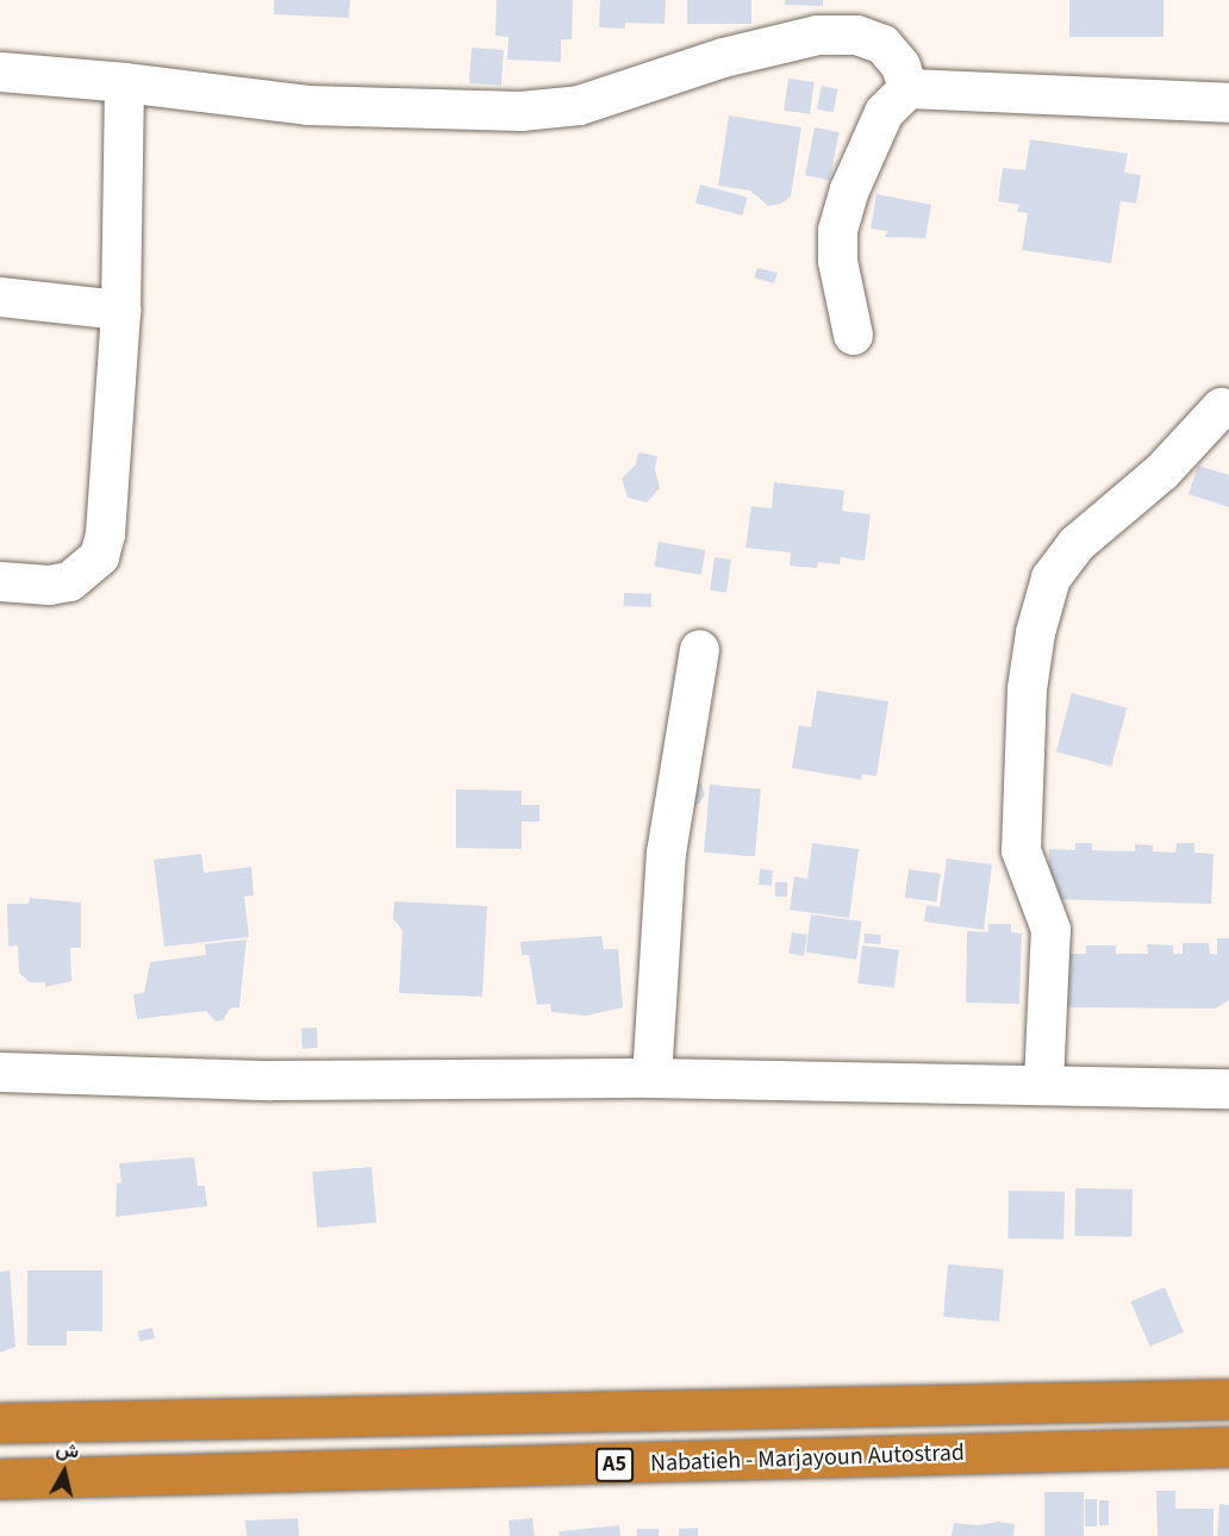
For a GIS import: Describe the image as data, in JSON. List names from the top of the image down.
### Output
{
  "streets": {
    "highway": ["Nabatieh - Marjayoun Autostrad", "A5"]
  },
  "north": "top"
}
